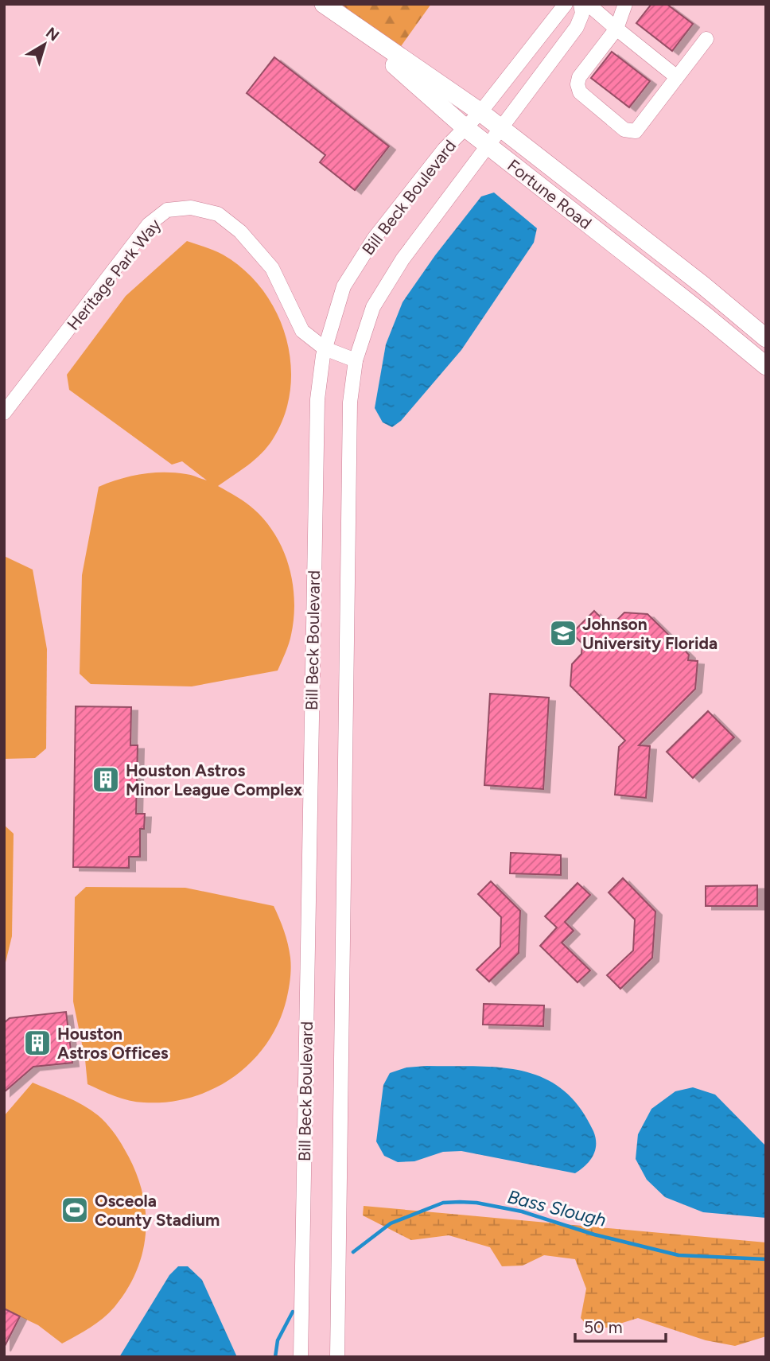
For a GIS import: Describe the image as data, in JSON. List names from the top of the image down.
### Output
{
  "streets": {
    "main road": ["Fortune Road"],
    "street": ["Bill Beck Boulevard", "Heritage Park Way"]
  },
  "crossings": [
    ["Fortune Road", "Bill Beck Boulevard"],
    ["Bill Beck Boulevard", "Heritage Park Way"]
  ],
  "water": ["Bass Slough"],
  "places": {
    "school or university": ["Johnson University Florida"],
    "building": ["Houston Astros Minor League Complex", "Houston Astros Offices"],
    "sports": ["Osceola County Stadium"]
  },
  "scale_bar": "50 m",
  "north": "top right"
}
